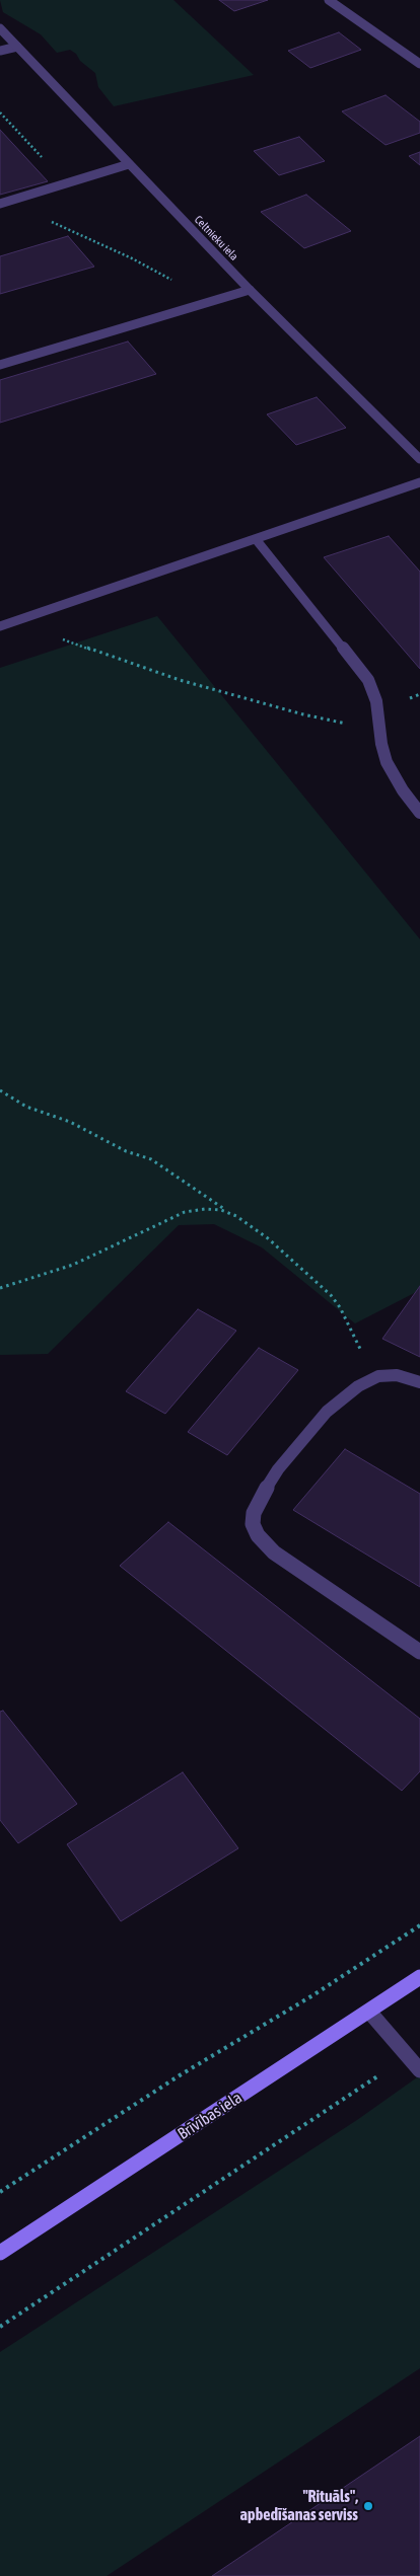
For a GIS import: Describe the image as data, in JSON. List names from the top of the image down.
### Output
{
  "streets": {
    "main road": ["Brīvības iela"],
    "street": ["Celtnieku iela"]
  },
  "places": ["\"Rituāls\", apbedīšanas serviss"]
}
